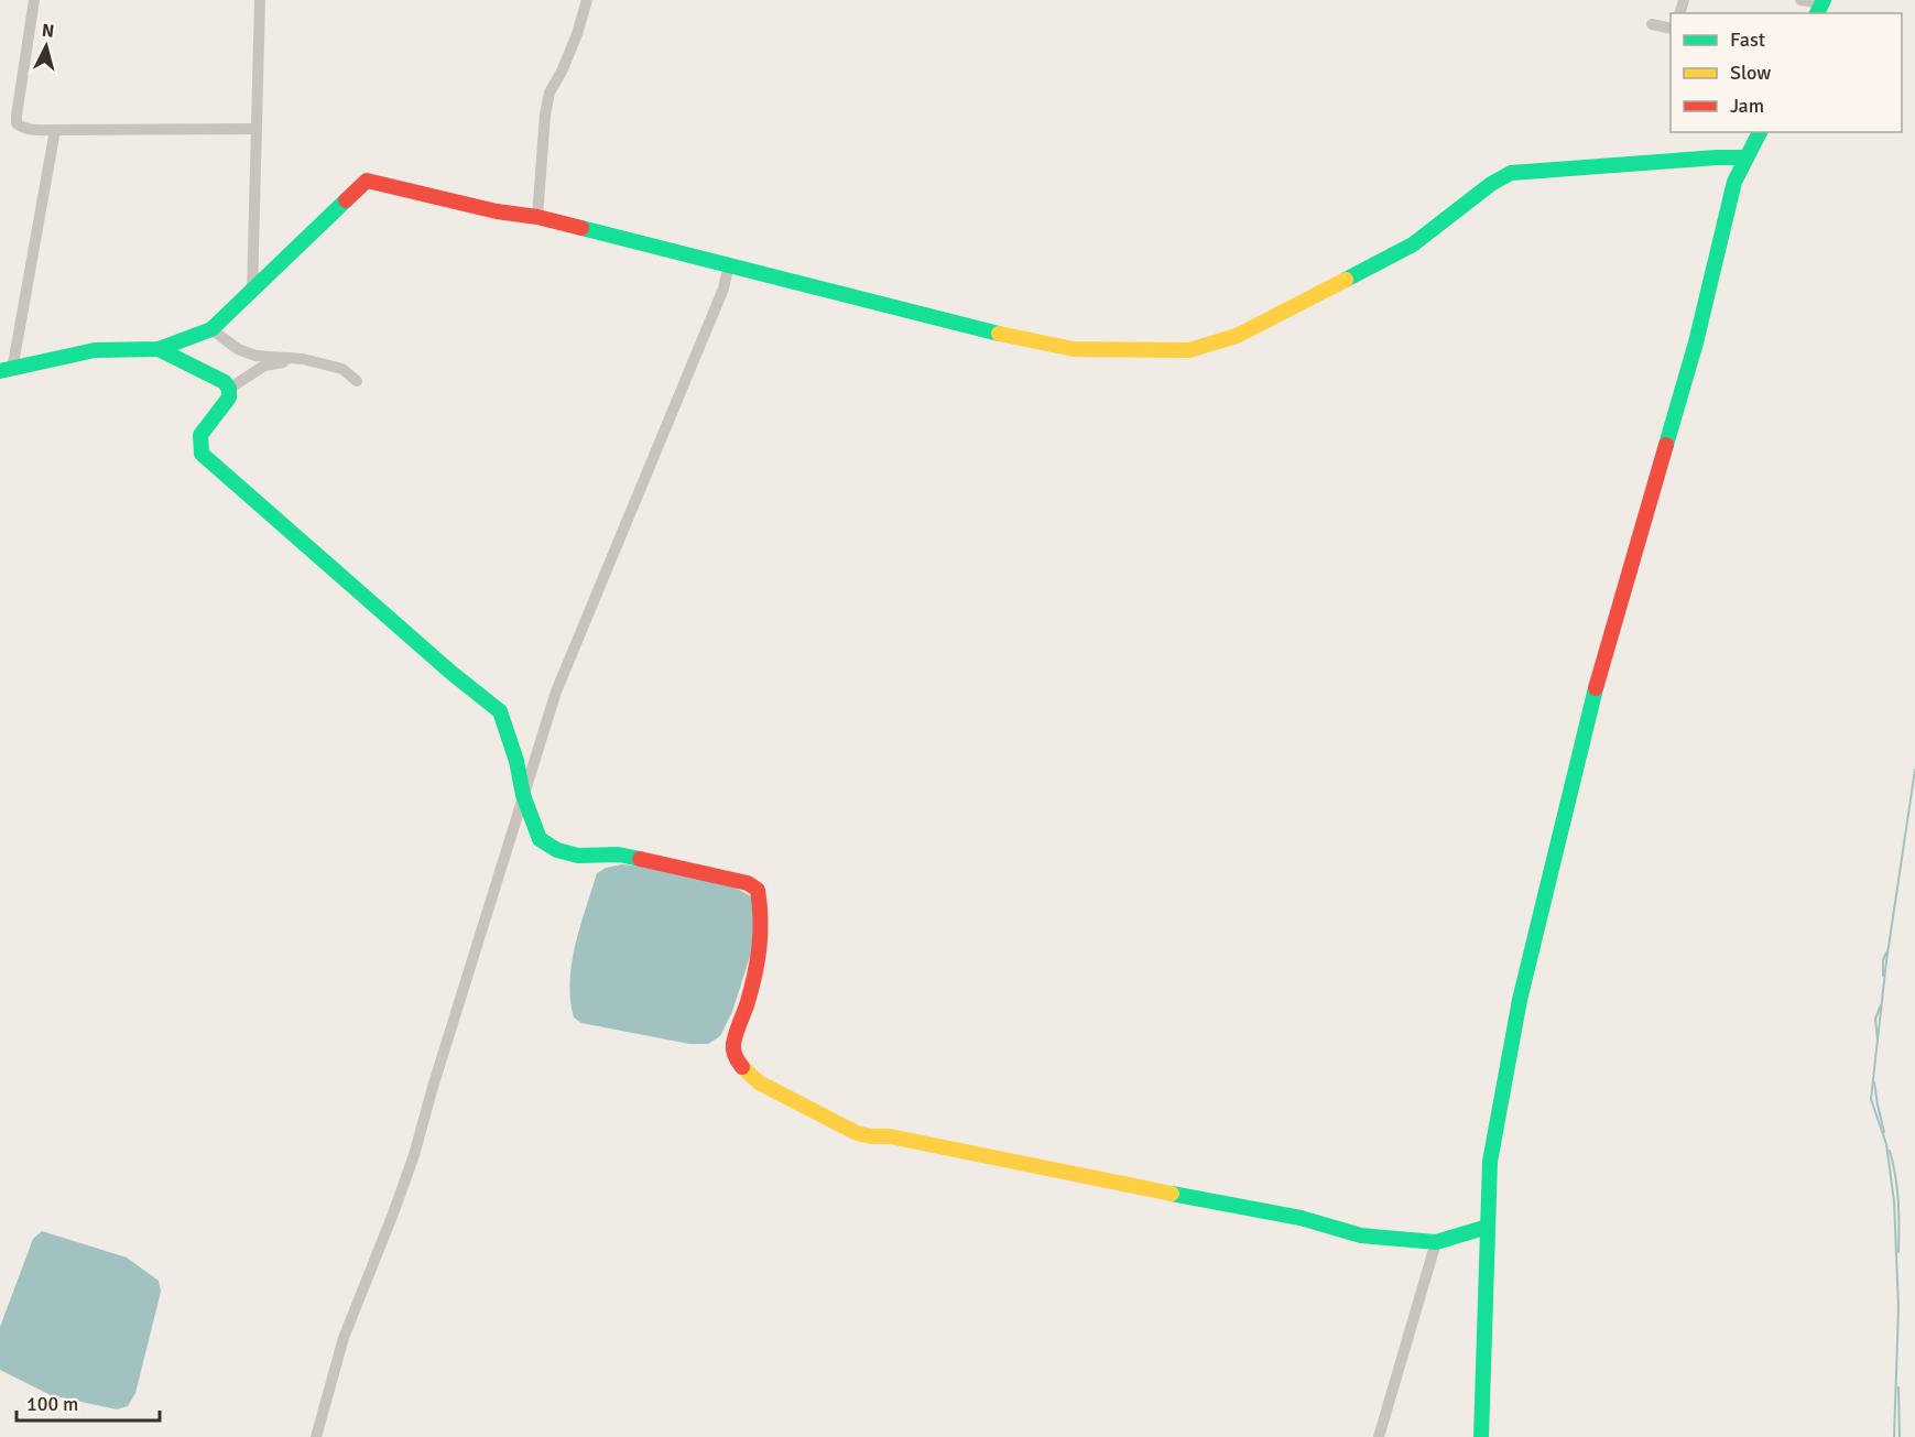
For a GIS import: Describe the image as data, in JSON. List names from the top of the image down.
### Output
{
  "legend": ["Fast", "Slow", "Jam"],
  "scale_bar": "100 m",
  "north": "top"
}
